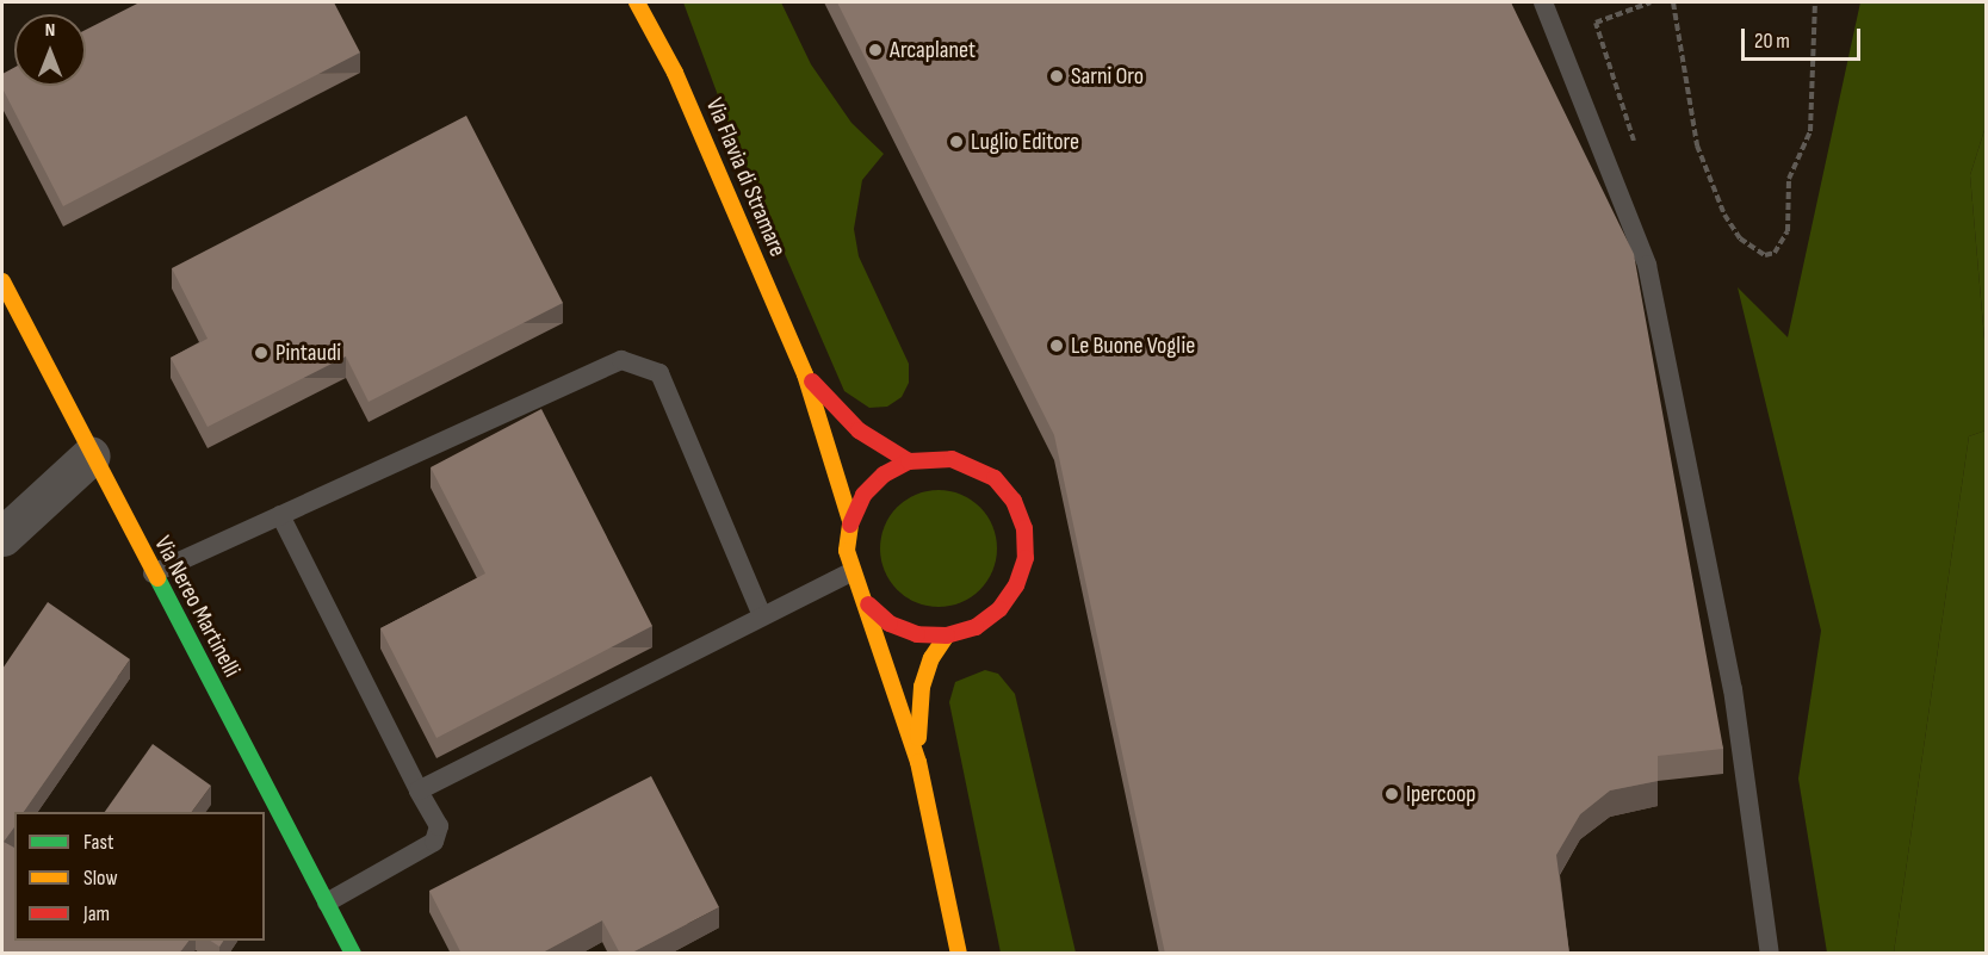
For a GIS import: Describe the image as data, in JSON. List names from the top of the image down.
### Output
{
  "streets": {
    "main road": ["Via Flavia di Stramare", "Via Nereo Martinelli"]
  },
  "places": [
    "Arcaplanet",
    "Sarni Oro",
    "Luglio Editore",
    "Le Buone Voglie",
    "Pintaudi",
    "Ipercoop"
  ],
  "legend": ["Fast", "Slow", "Jam"],
  "scale_bar": "20 m",
  "north": "top"
}
